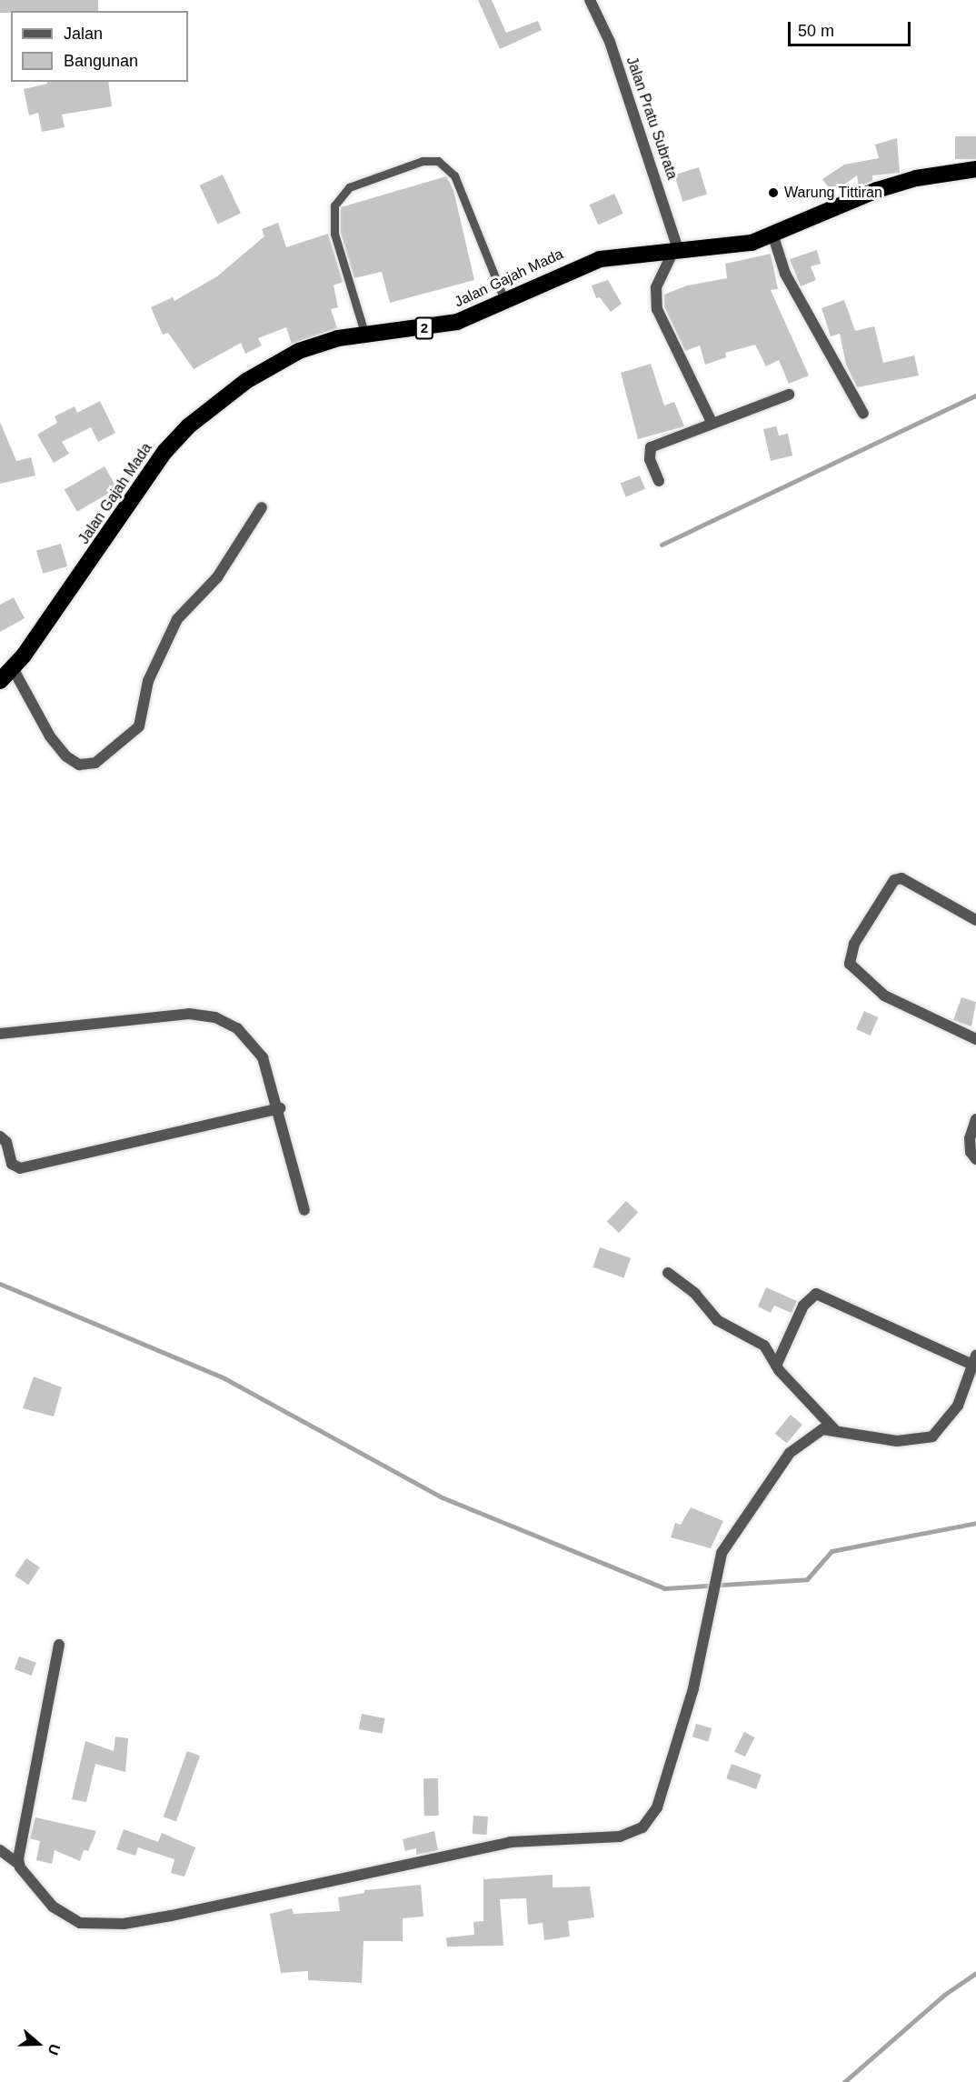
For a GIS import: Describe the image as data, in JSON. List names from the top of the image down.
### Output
{
  "streets": {
    "highway": ["Jalan Gajah Mada", "2"],
    "street": ["Jalan Pratu Subrata"]
  },
  "crossings": [
    ["Jalan Pratu Subrata", "Jalan Gajah Mada"]
  ],
  "places": ["Warung Tittiran"],
  "legend": ["Jalan", "Bangunan"],
  "scale_bar": "50 m",
  "north": "right"
}
